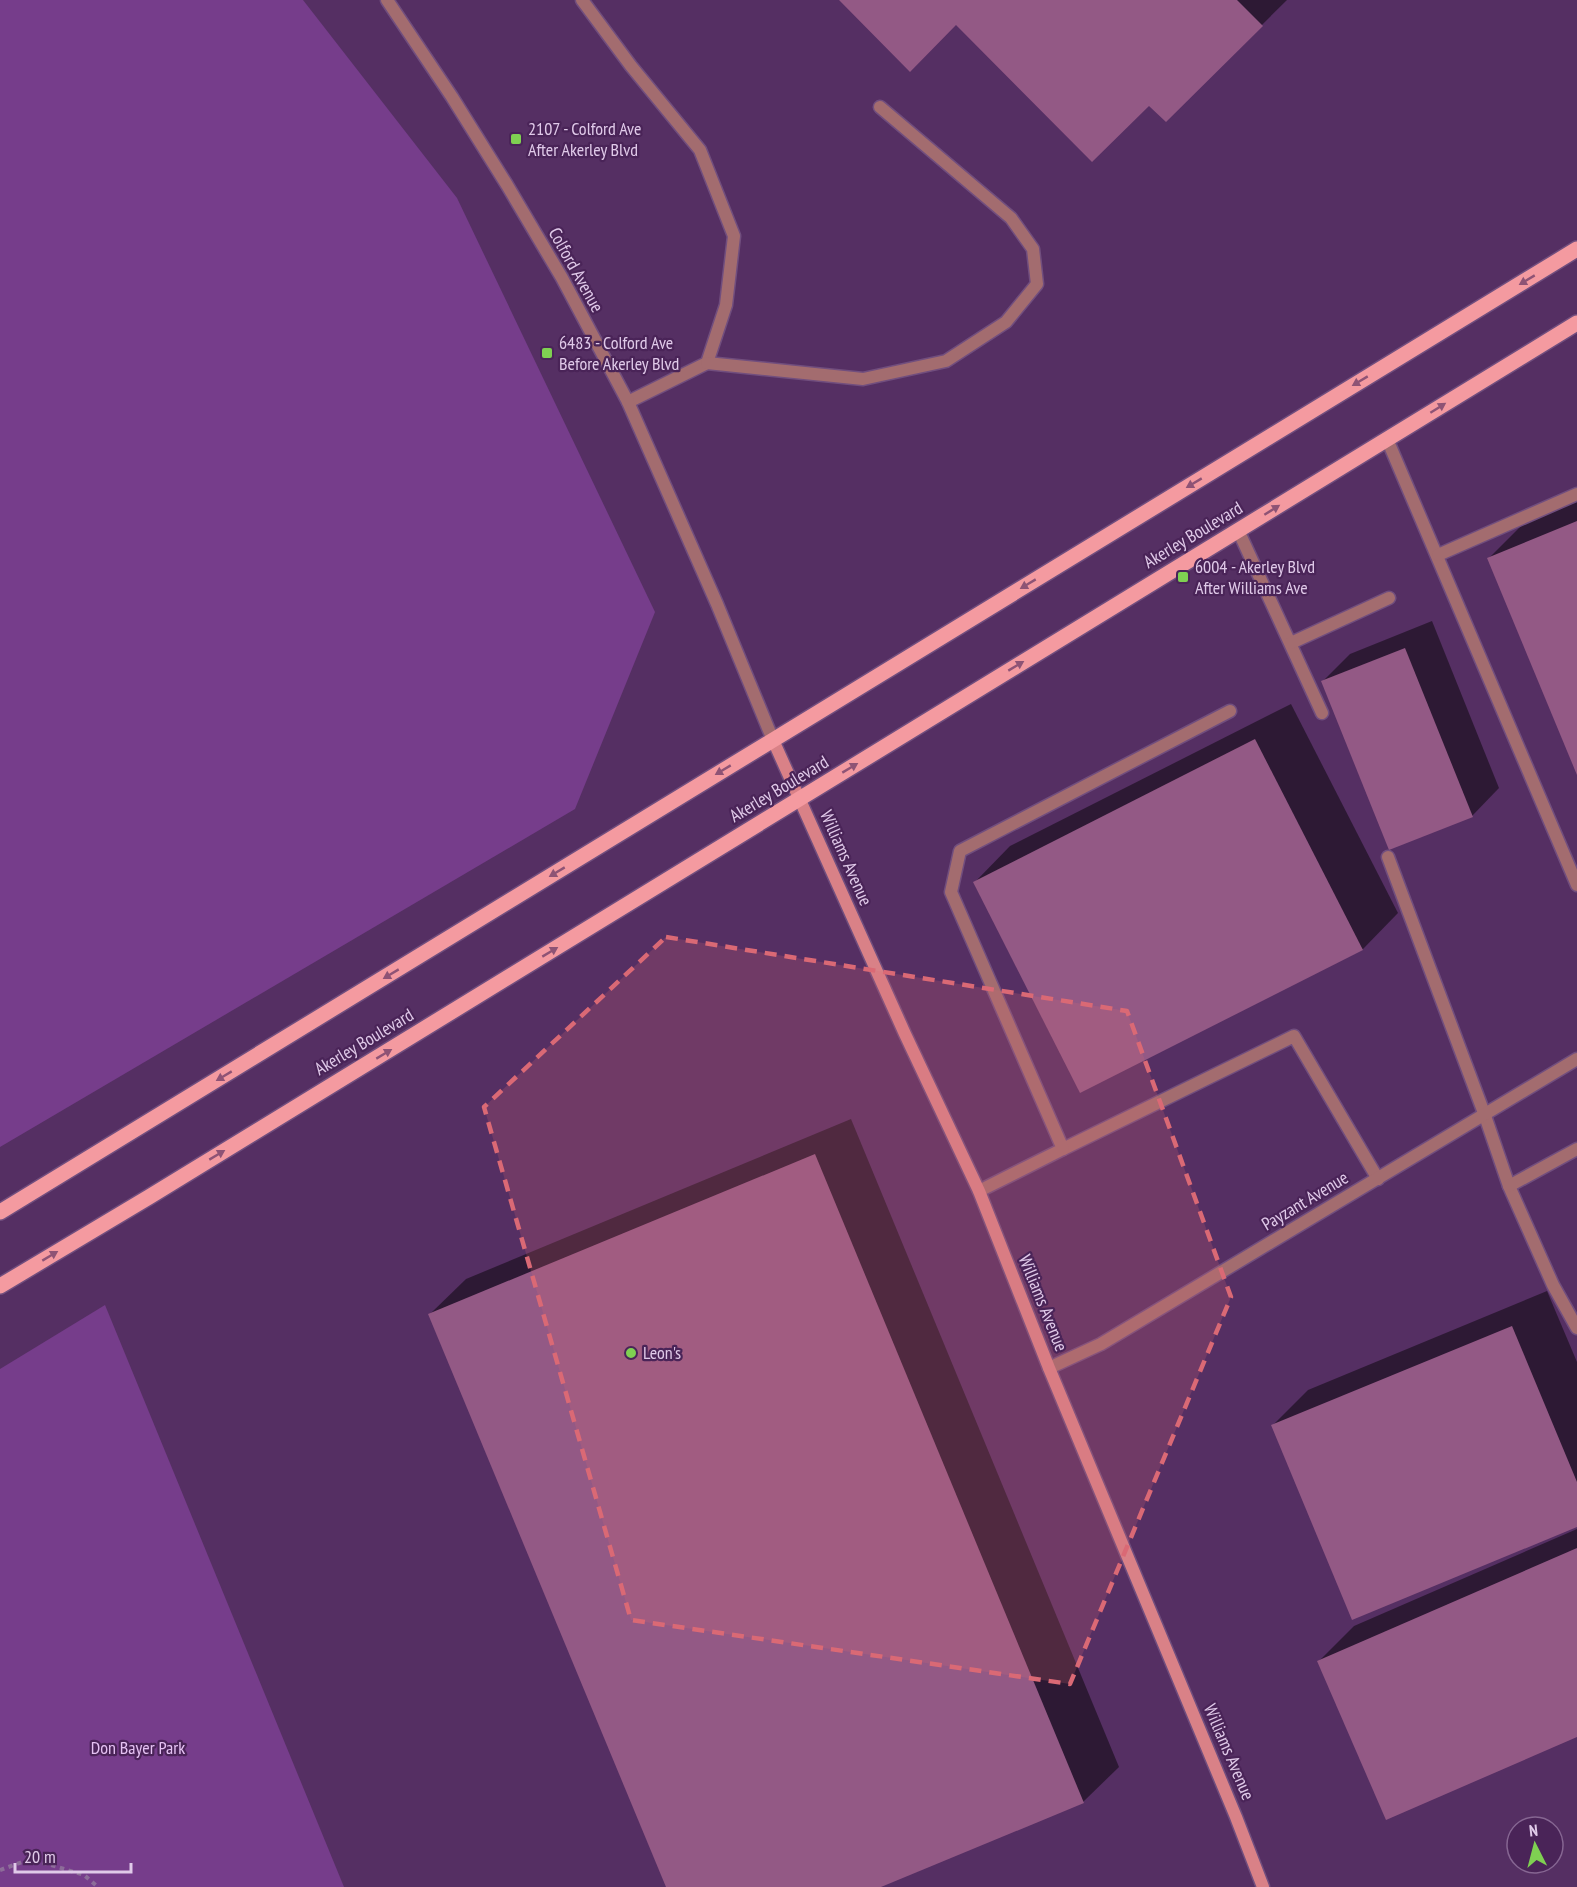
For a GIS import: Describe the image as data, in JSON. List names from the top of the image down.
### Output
{
  "streets": {
    "main road": ["Akerley Boulevard"],
    "street": ["Colford Avenue", "Williams Avenue", "Payzant Avenue"]
  },
  "crossings": [
    ["Colford Avenue", "Williams Avenue"],
    ["Akerley Boulevard", "Williams Avenue"],
    ["Williams Avenue", "Payzant Avenue"]
  ],
  "parks": ["Don Bayer Park"],
  "places": {
    "transit": ["2107 - Colford Ave After Akerley Blvd", "6483 - Colford Ave Before Akerley Blvd", "6004 - Akerley Blvd After Williams Ave"],
    "other": ["Leon's"]
  },
  "scale_bar": "20 m",
  "north": "top"
}
